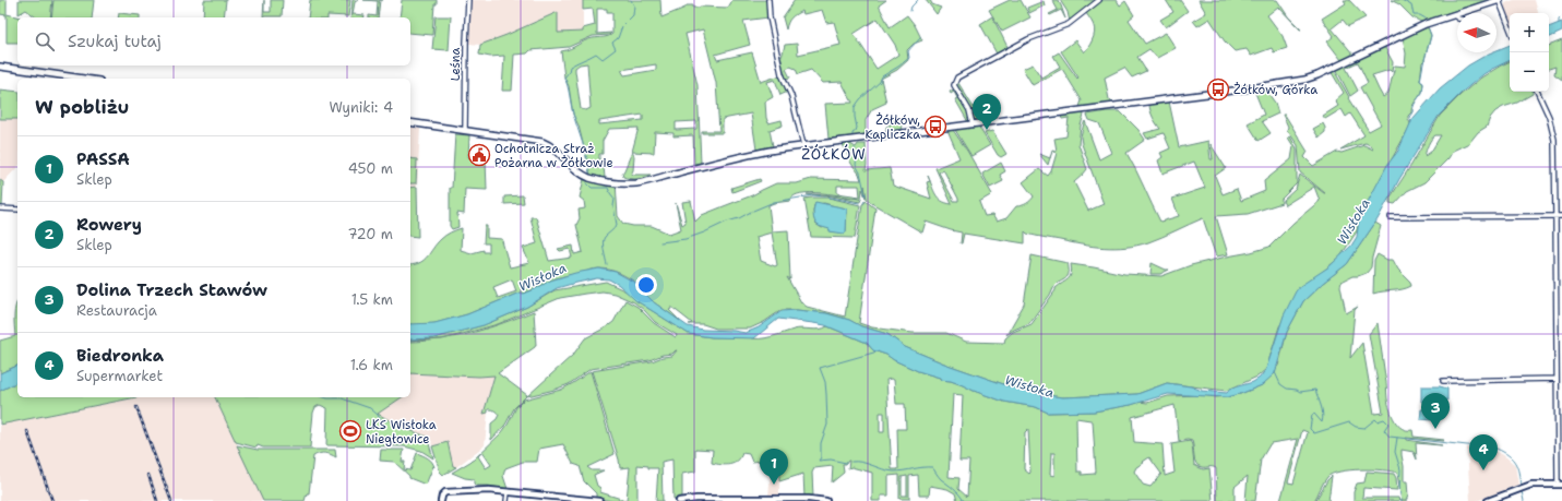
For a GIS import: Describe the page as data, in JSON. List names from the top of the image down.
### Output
{
  "streets": {
    "street": ["Leśna"]
  },
  "districts": ["ŻÓŁKÓW"],
  "water": ["Wisłoka"],
  "places": {
    "bus stop": ["Żółków, Górka", "Żółków, Kapliczka"],
    "public building": ["Ochotnicza Straż Pożarna w Żółkowie"],
    "sports": ["LKS Wisłoka Niegłowice"]
  },
  "north": "left",
  "page": {
    "map_buttons": ["+", "−"],
    "search": "Szukaj tutaj",
    "heading": ["W pobliżu", "Wyniki: 4"],
    "pins": [
      "2",
      "3",
      "4",
      "1"
    ],
    "list": [
      {
        "mark": "1",
        "name": "PASSA",
        "note": "Sklep",
        "value": "450 m"
      },
      {
        "mark": "2",
        "name": "Rowery",
        "note": "Sklep",
        "value": "720 m"
      },
      {
        "mark": "3",
        "name": "Dolina Trzech Stawów",
        "note": "Restauracja",
        "value": "1.5 km"
      },
      {
        "mark": "4",
        "name": "Biedronka",
        "note": "Supermarket",
        "value": "1.6 km"
      }
    ]
  }
}
